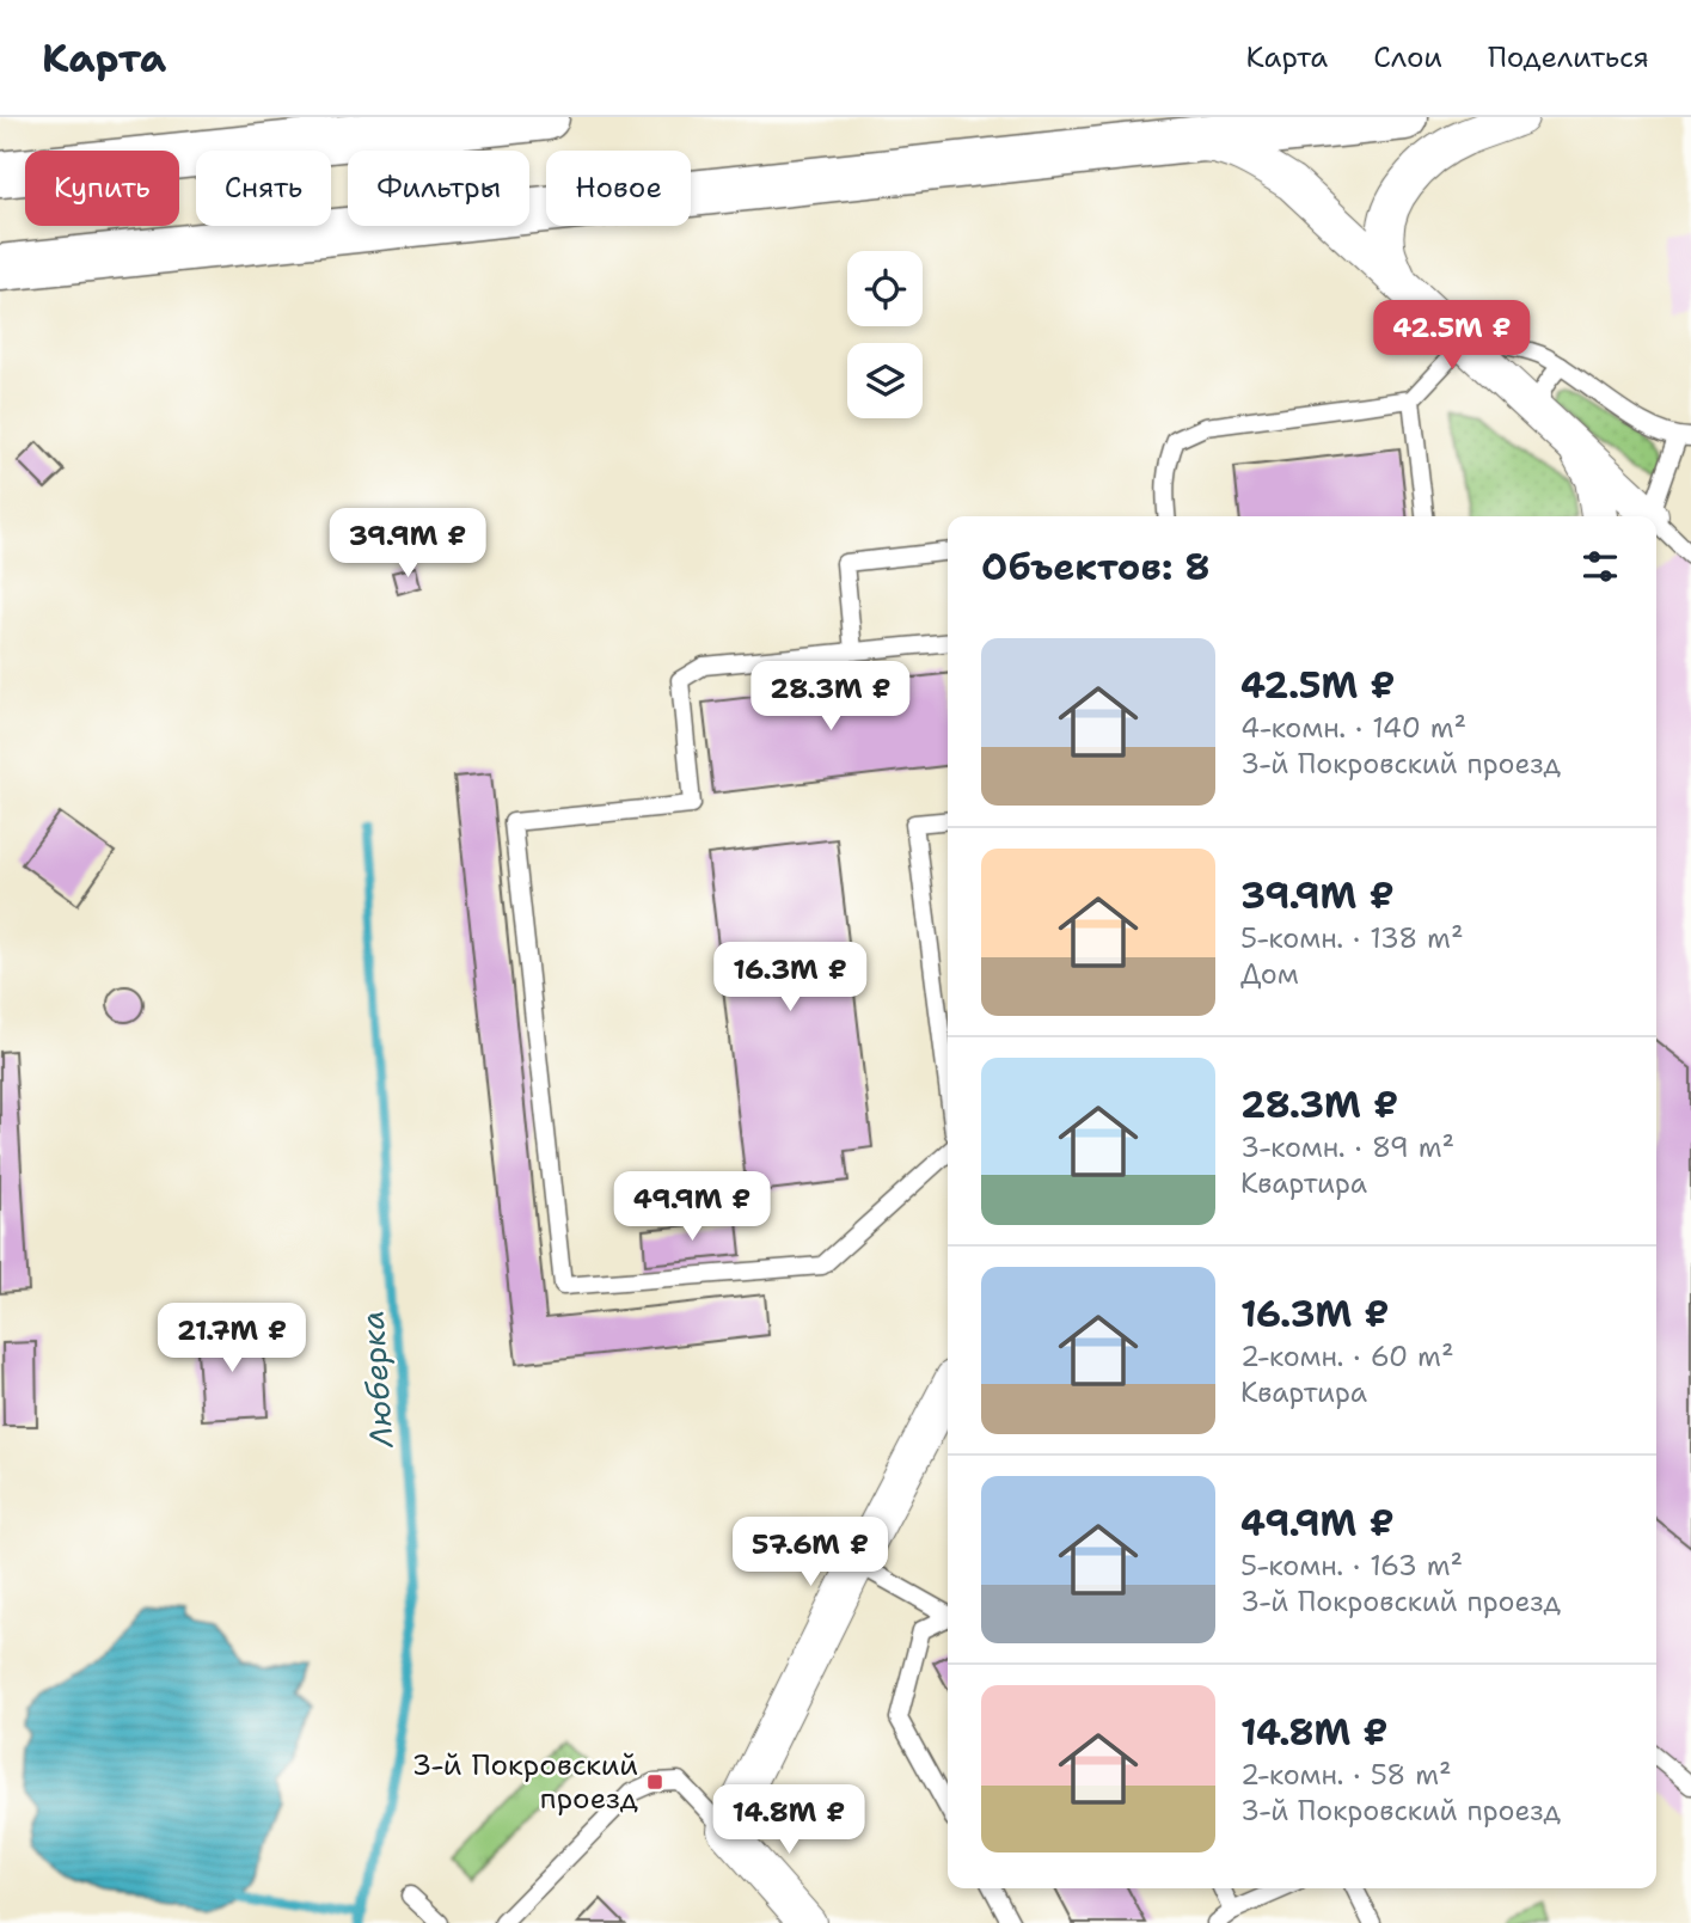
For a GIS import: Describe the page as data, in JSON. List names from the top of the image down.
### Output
{
  "water": ["Люберка"],
  "places": {
    "transit": ["3-й Покровский проезд"]
  },
  "page": {
    "header": "Карта",
    "nav": ["Карта", "Слои", "Поделиться"],
    "chip": [
      "Купить",
      "Снять",
      "Фильтры",
      "Новое"
    ],
    "price": [
      "42.5M ₽",
      "39.9M ₽",
      "28.3M ₽",
      "16.3M ₽",
      "49.9M ₽",
      "21.7M ₽",
      "57.6M ₽",
      "14.8M ₽"
    ],
    "heading": "Объектов: 8",
    "list": [
      {
        "name": "42.5M ₽",
        "note": "4-комн. · 140 m² · 3-й Покровский проезд"
      },
      {
        "name": "39.9M ₽",
        "note": "5-комн. · 138 m² · Дом"
      },
      {
        "name": "28.3M ₽",
        "note": "3-комн. · 89 m² · Квартира"
      },
      {
        "name": "16.3M ₽",
        "note": "2-комн. · 60 m² · Квартира"
      },
      {
        "name": "49.9M ₽",
        "note": "5-комн. · 163 m² · 3-й Покровский проезд"
      },
      {
        "name": "14.8M ₽",
        "note": "2-комн. · 58 m² · 3-й Покровский проезд"
      }
    ]
  }
}
